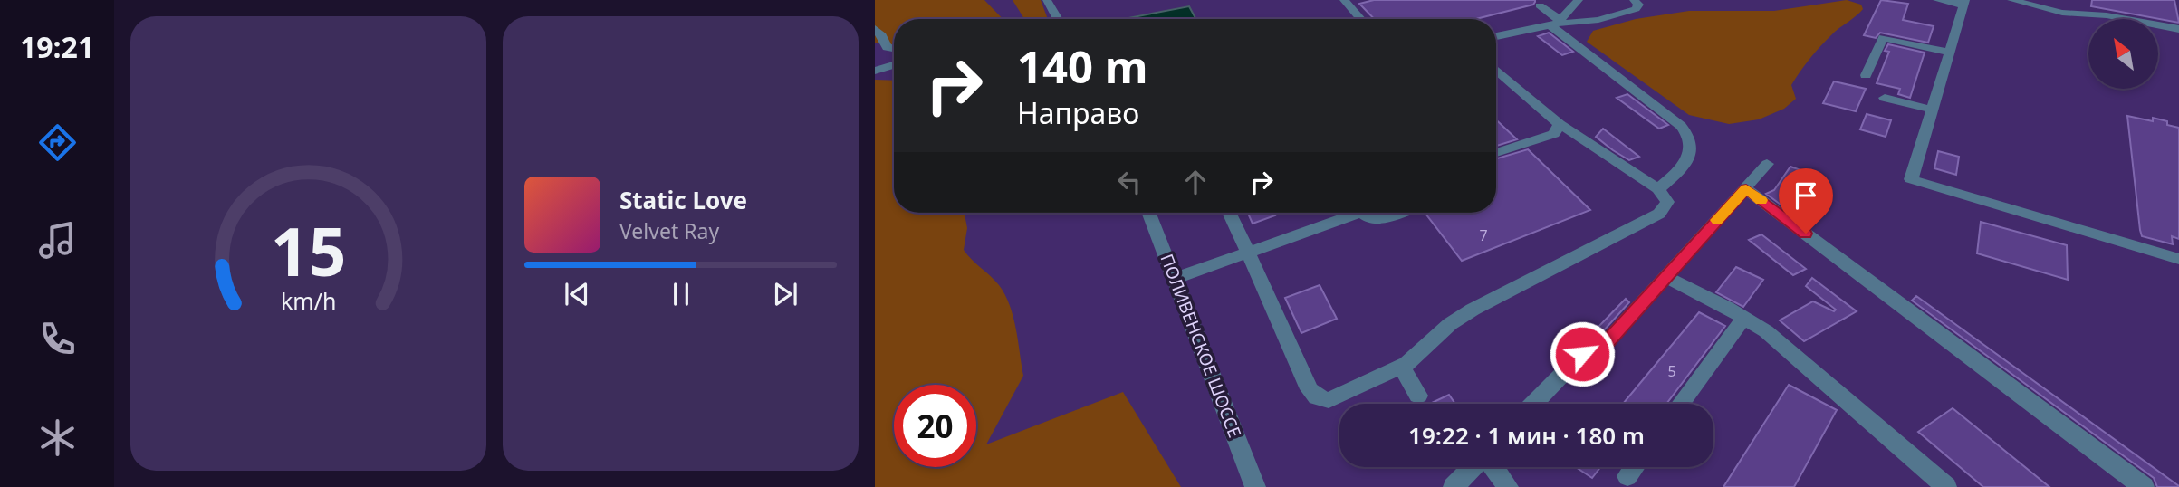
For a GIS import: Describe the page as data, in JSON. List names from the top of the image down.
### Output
{
  "streets": {
    "street": ["ПОЛИВЕНСКОЕ ШОССЕ"]
  },
  "house_numbers": ["7", "5"],
  "north": "top left",
  "page": {
    "tabs": "19:21",
    "turn": ["140 m", "Направо"],
    "song": ["Static Love", "Velvet Ray"],
    "limit": "20",
    "trip": "19:22 · 1 мин · 180 m",
    "gauge": ["15", "km/h"]
  }
}
